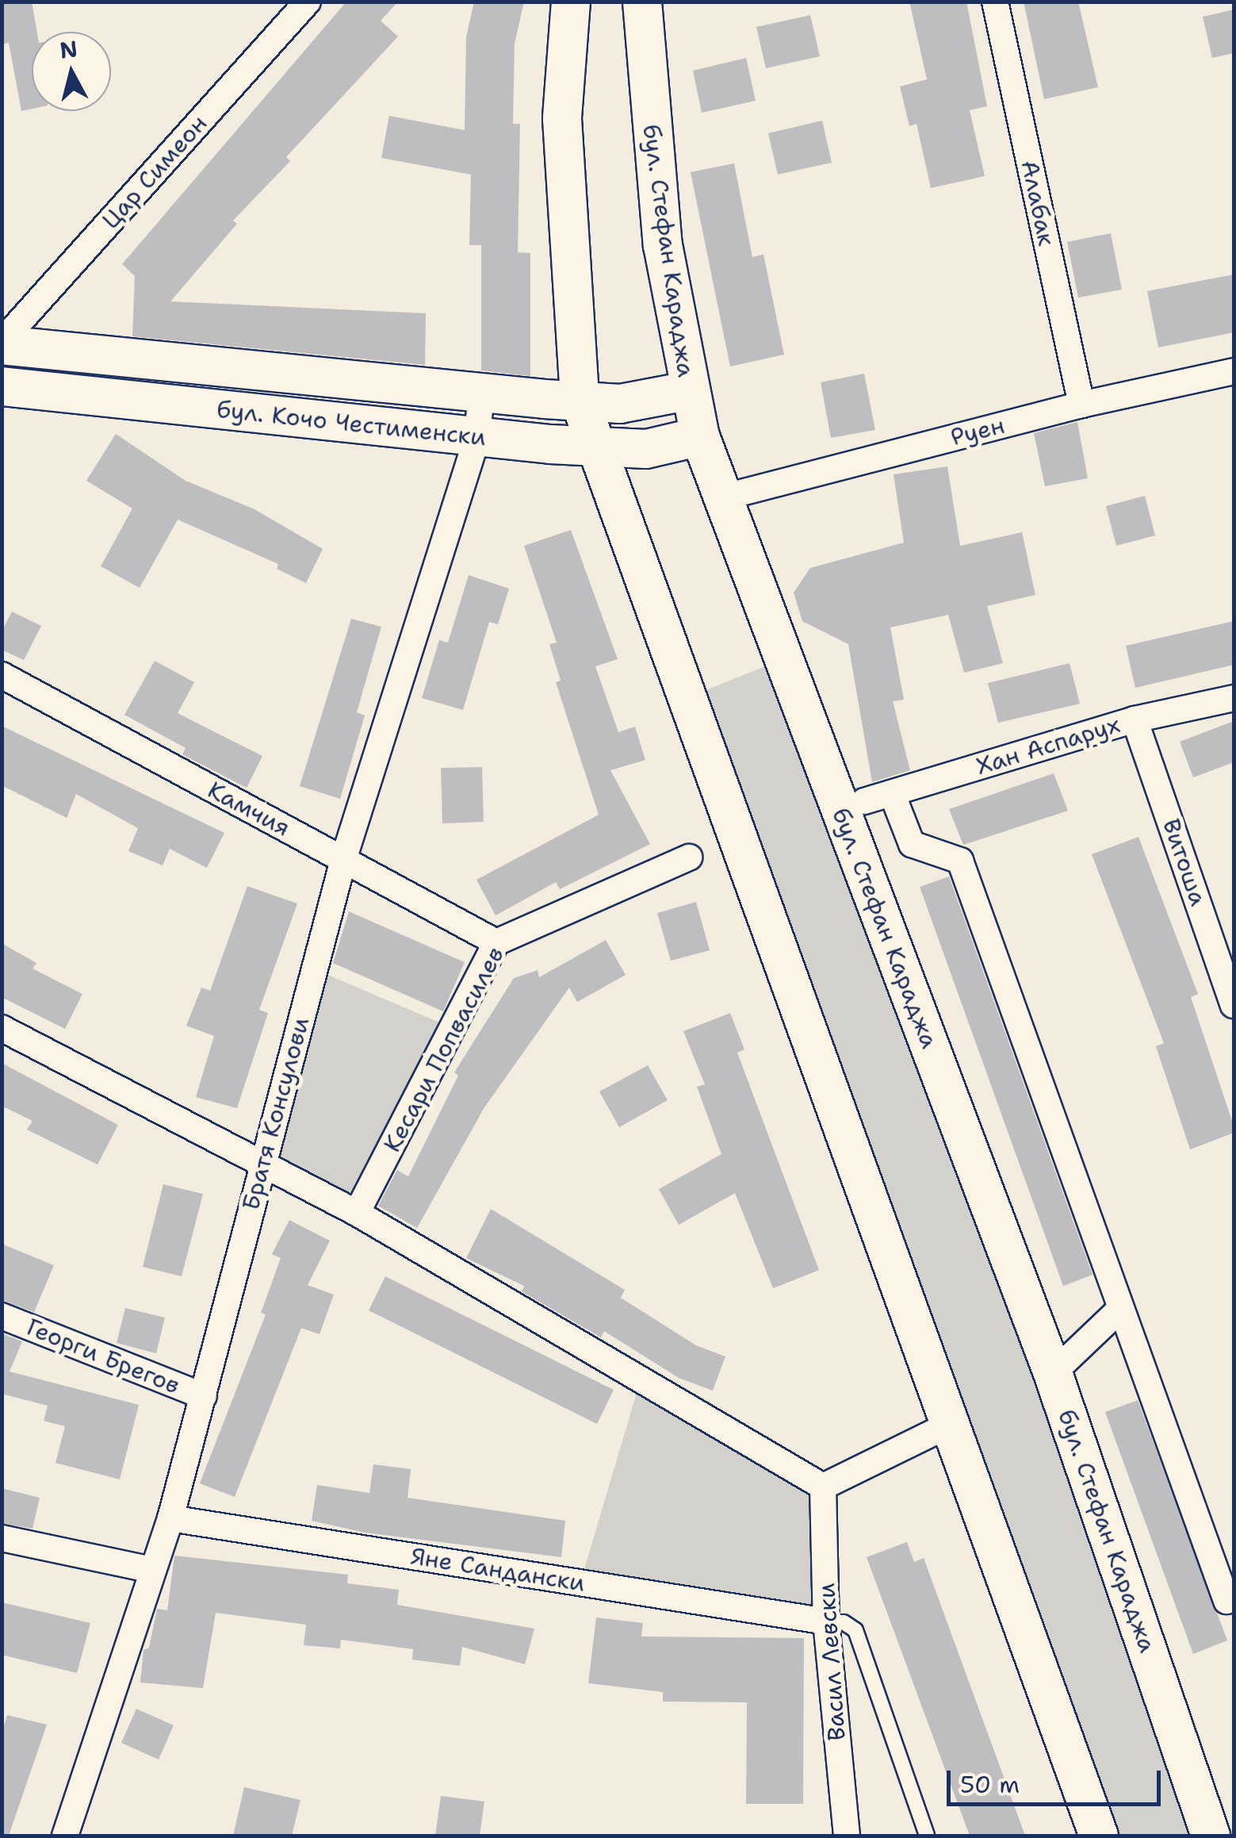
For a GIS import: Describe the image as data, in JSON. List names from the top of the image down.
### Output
{
  "streets": {
    "street": [
      "Цар Симеон",
      "Алабак",
      "бул. Стефан Караджа",
      "бул. Кочо Честименски",
      "Руен",
      "Хан Аспарух",
      "Камчия",
      "Витоша",
      "Кесари Попвасилев",
      "Братя Консулови",
      "Георги Брегов",
      "Яне Сандански",
      "Васил Левски"
    ]
  },
  "crossings": [
    ["Цар Симеон", "бул. Кочо Честименски"],
    ["Алабак", "Руен"],
    ["бул. Стефан Караджа", "бул. Кочо Честименски"],
    ["бул. Стефан Караджа", "Руен"],
    ["бул. Кочо Честименски", "Братя Консулови"],
    ["Хан Аспарух", "Витоша"],
    ["Камчия", "Кесари Попвасилев"],
    ["Камчия", "Братя Консулови"],
    ["Братя Консулови", "Георги Брегов"],
    ["Братя Консулови", "Яне Сандански"],
    ["Яне Сандански", "Васил Левски"]
  ],
  "scale_bar": "50 m",
  "north": "top"
}
